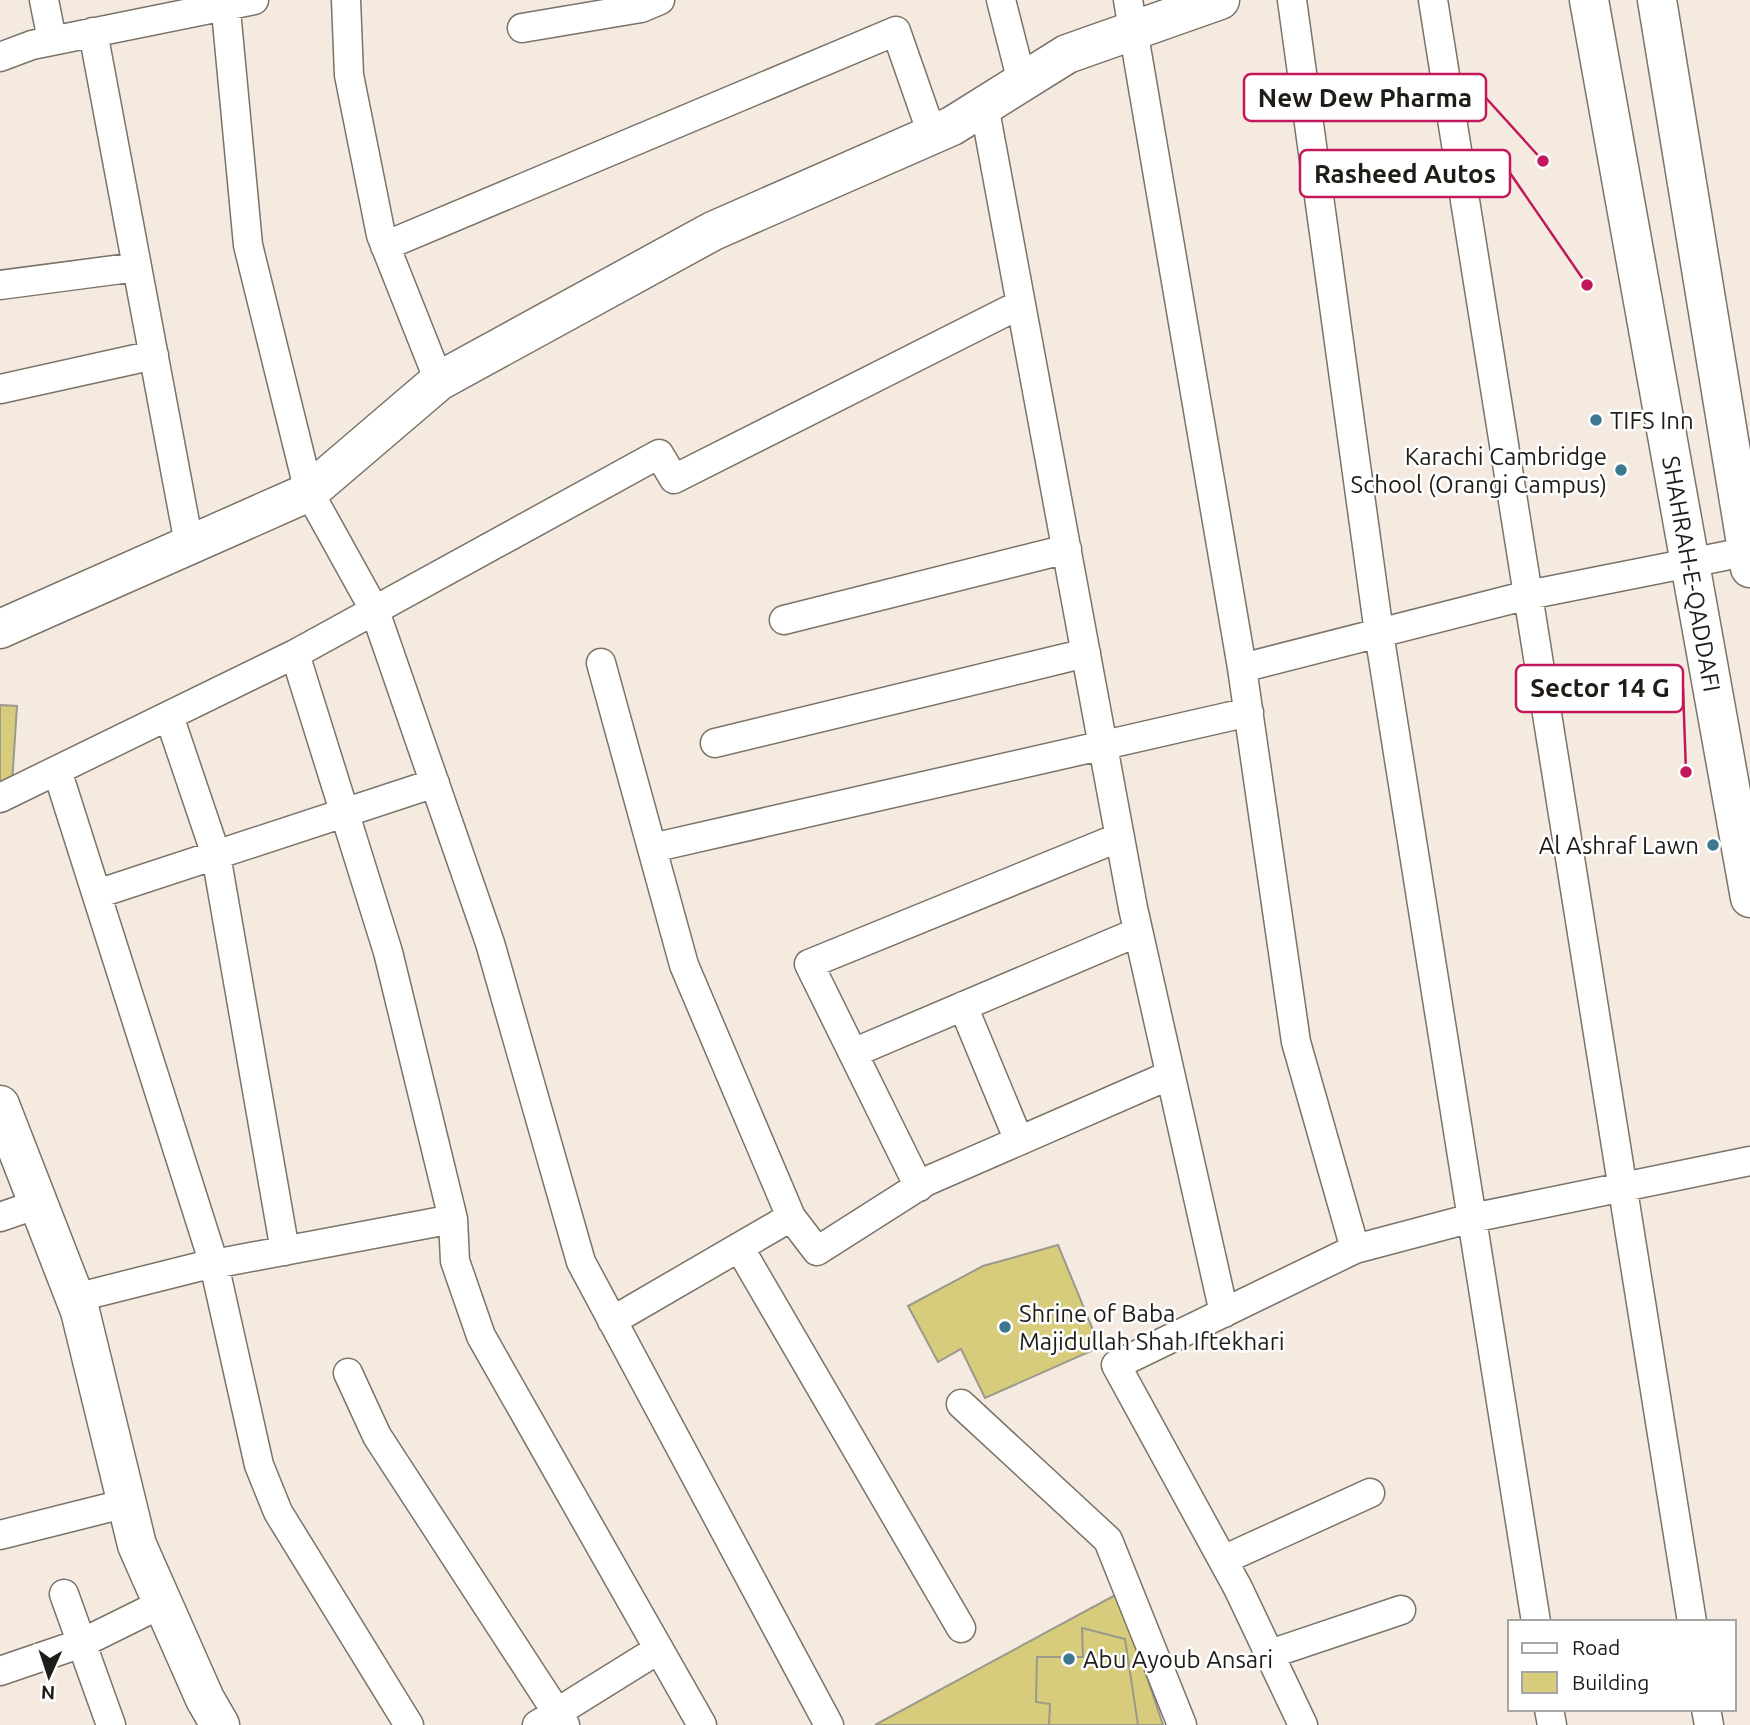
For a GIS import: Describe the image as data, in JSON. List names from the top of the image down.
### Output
{
  "streets": {
    "street": ["SHAHRAH-E-QADDAFI"]
  },
  "places": [
    "New Dew Pharma",
    "Rasheed Autos",
    "TIFS Inn",
    "Karachi Cambridge School (Orangi Campus)",
    "Sector 14 G",
    "Al Ashraf Lawn",
    "Shrine of Baba Majidullah Shah Iftekhari",
    "Abu Ayoub Ansari"
  ],
  "legend": ["Road", "Building"],
  "north": "bottom"
}
